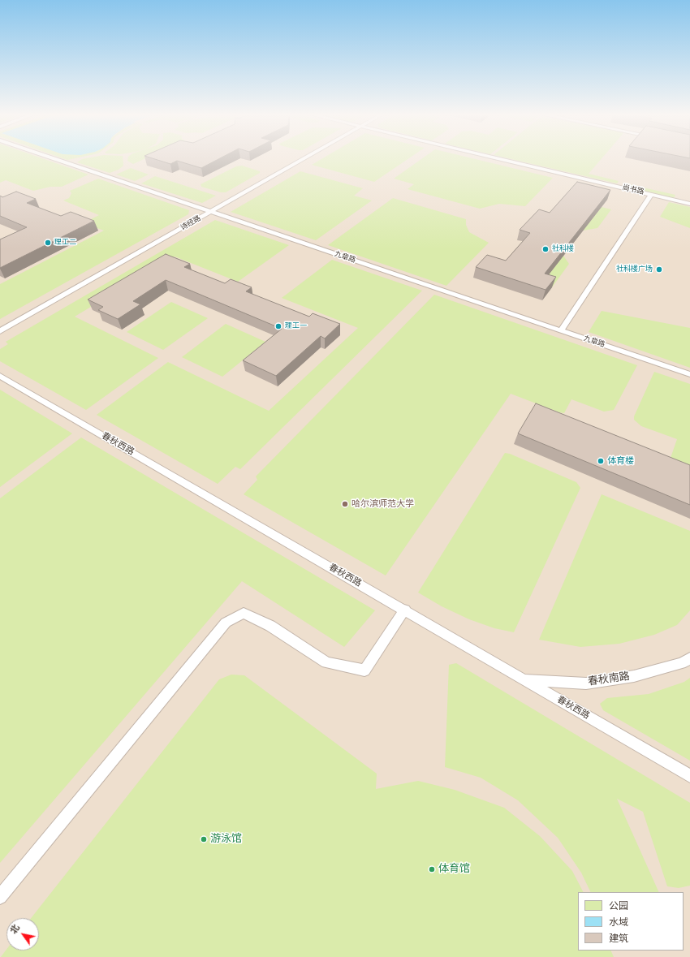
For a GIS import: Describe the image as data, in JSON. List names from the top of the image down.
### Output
{
  "streets": {
    "lane": [
      "尚书路",
      "诗经路",
      "九章路",
      "春秋西路",
      "春秋南路"
    ]
  },
  "crossings": [
    ["诗经路", "九章路"],
    ["春秋西路", "春秋南路"]
  ],
  "places": [
    "理工二",
    "社科楼",
    "社科楼广场",
    "理工一",
    "体育楼",
    "哈尔滨师范大学",
    "游泳馆",
    "体育馆"
  ],
  "legend": ["公园", "水域", "建筑"],
  "north": "top left"
}
